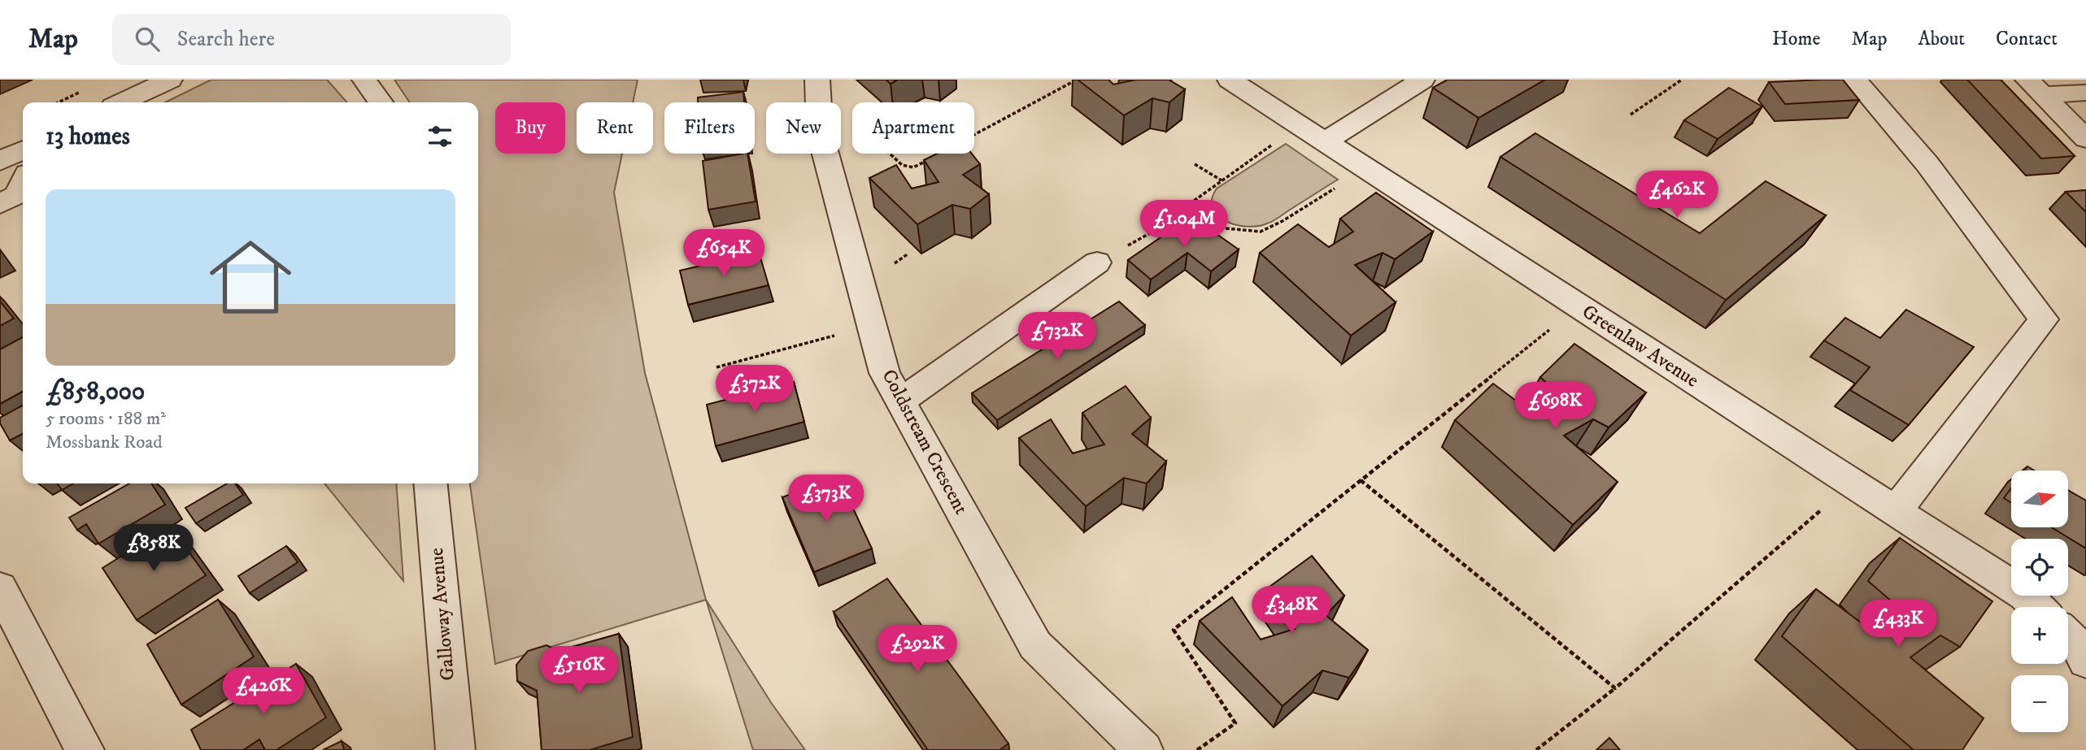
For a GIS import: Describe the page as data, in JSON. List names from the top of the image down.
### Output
{
  "streets": {
    "street": ["Greenlaw Avenue", "Coldstream Crescent", "Galloway Avenue"]
  },
  "north": "right",
  "page": {
    "header": "Map",
    "search": "Search here",
    "nav": [
      "Home",
      "Map",
      "About",
      "Contact"
    ],
    "chip": [
      "Buy",
      "Rent",
      "Filters",
      "New",
      "Apartment"
    ],
    "heading": "13 homes",
    "price": [
      "£462K",
      "£1.04M",
      "£654K",
      "£732K",
      "£372K",
      "£698K",
      "£373K",
      "£858K",
      "£348K",
      "£433K",
      "£292K",
      "£516K",
      "£426K"
    ],
    "list": [
      {
        "name": "£858,000",
        "note": "5 rooms · 188 m² · Mossbank Road"
      }
    ],
    "map_buttons": ["+", "−"]
  }
}
